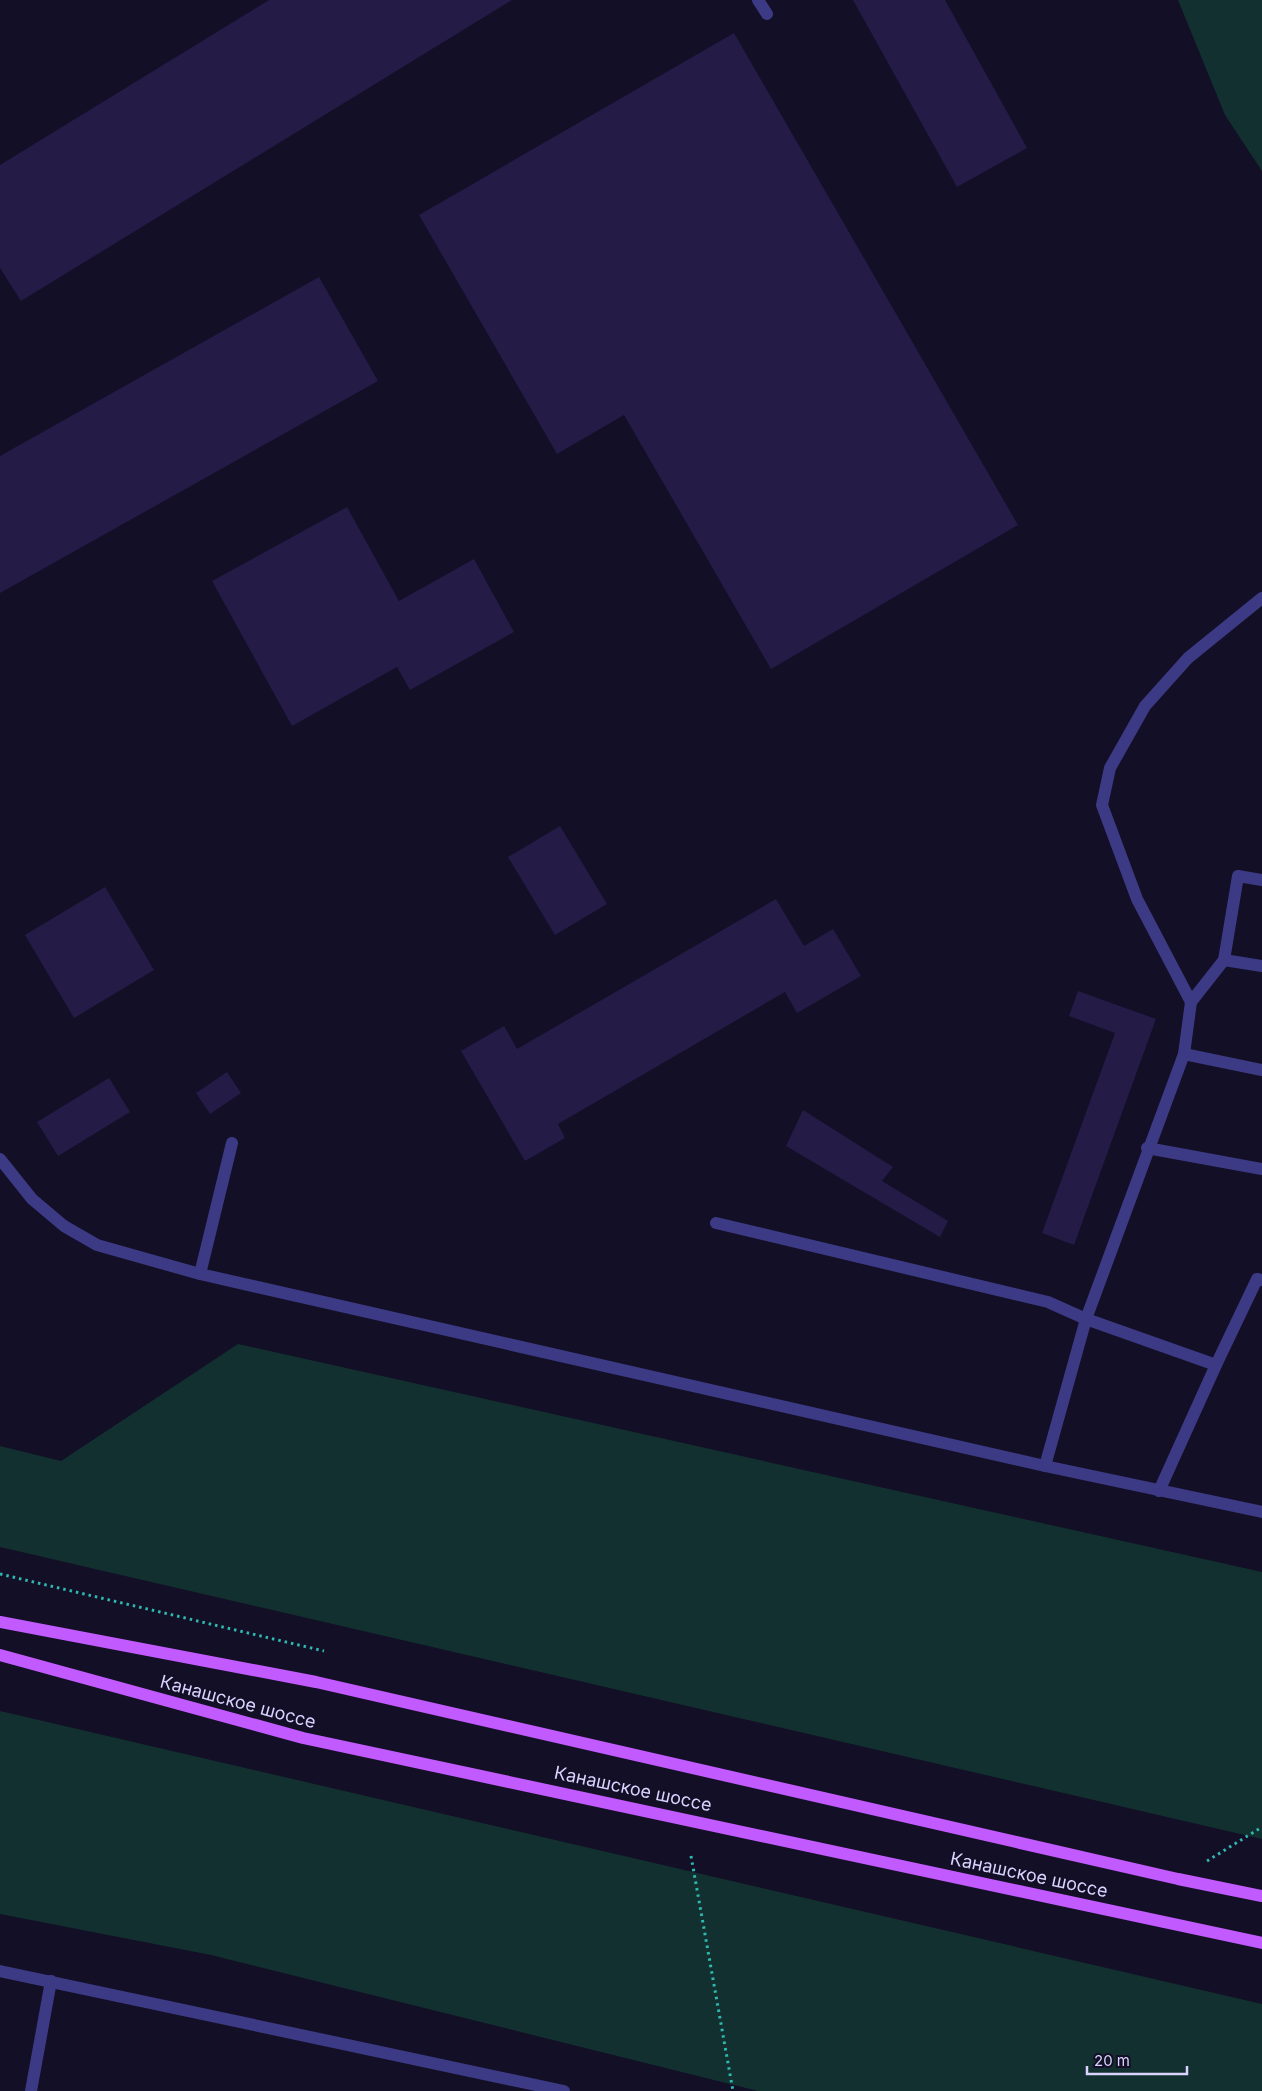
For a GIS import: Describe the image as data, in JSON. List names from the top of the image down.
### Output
{
  "streets": {
    "main road": ["Канашское шоссе"]
  },
  "scale_bar": "20 m"
}
